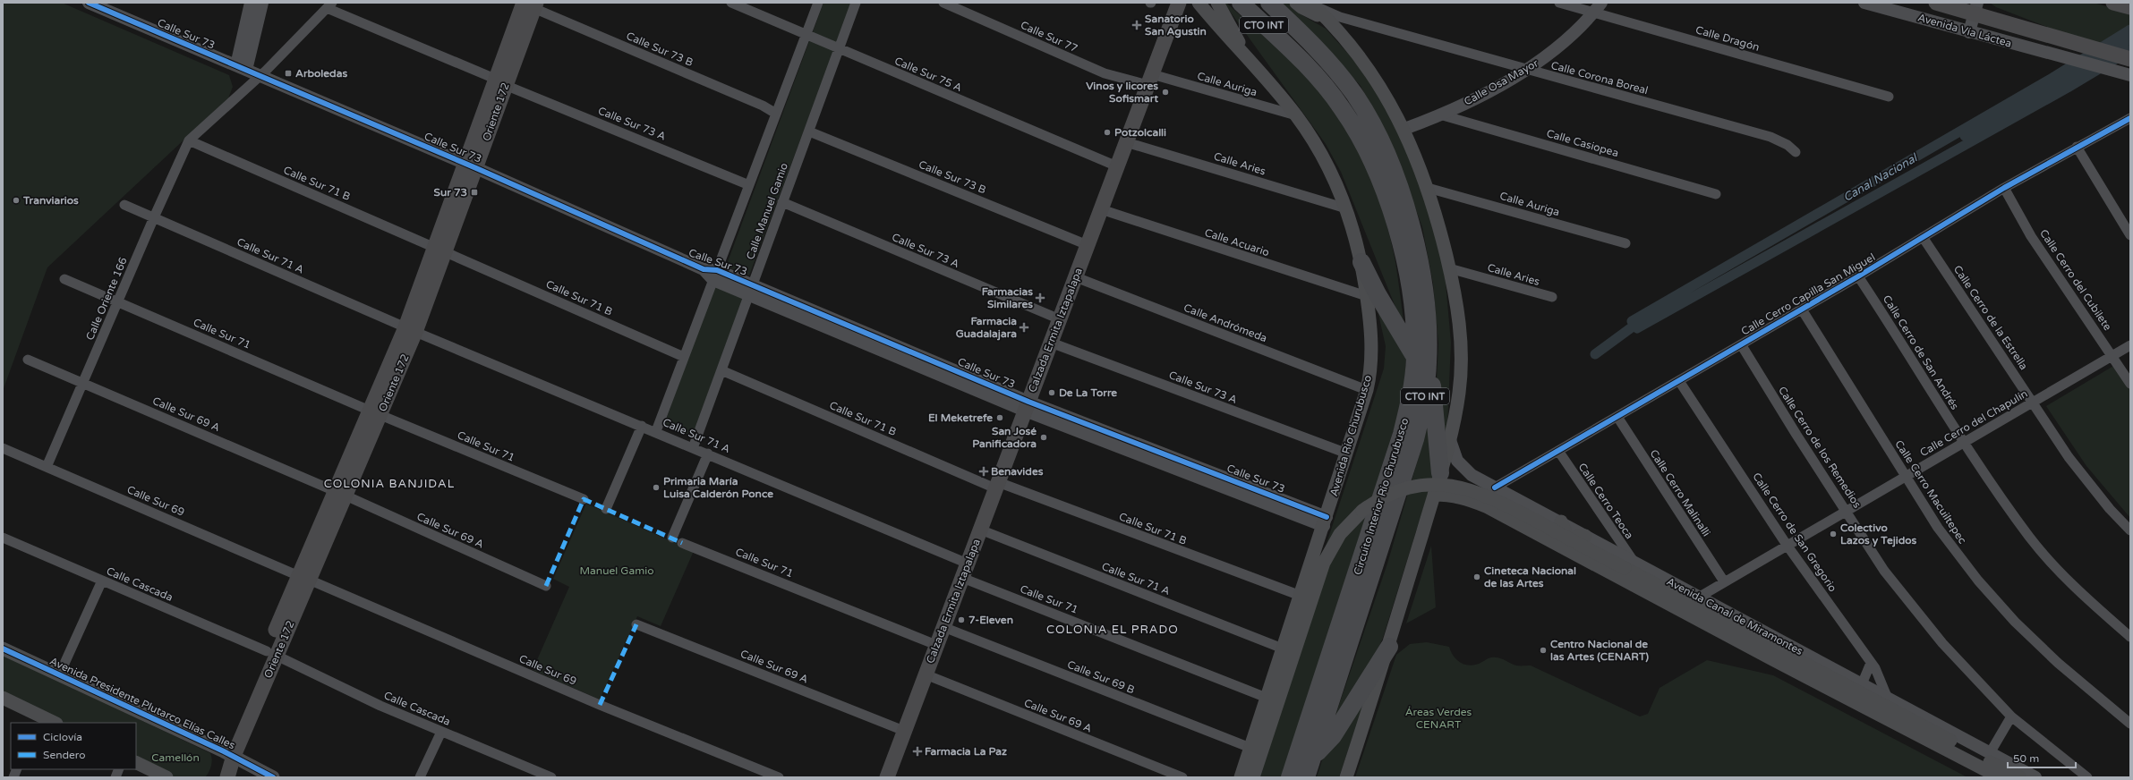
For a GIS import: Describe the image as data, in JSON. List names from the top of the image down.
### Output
{
  "streets": {
    "highway": ["CTO INT", "Circuito Interior Río Churubusco"],
    "main road": [
      "Avenida Vía Láctea",
      "Oriente 172",
      "Calzada Ermita Iztapalapa",
      "Avenida Río Churubusco",
      "Avenida Canal de Miramontes",
      "Avenida Presidente Plutarco Elías Calles"
    ],
    "street": [
      "Calle Sur 73",
      "Calle Sur 77",
      "Calle Dragón",
      "Calle Sur 73 B",
      "Calle Sur 75 A",
      "Calle Corona Boreal",
      "Calle Osa Mayor",
      "Calle Auriga",
      "Calle Sur 73 A",
      "Calle Casiopea",
      "Calle Aries",
      "Calle Sur 71 B",
      "Calle Manuel Gamio",
      "Calle Acuario",
      "Calle Sur 71 A",
      "Calle Cerro del Cubilete",
      "Calle Cerro Capilla San Miguel",
      "Calle Oriente 166",
      "Calle Cerro de la Estrella",
      "Calle Andrómeda",
      "Calle Sur 71",
      "Calle Cerro de San Andrés",
      "Calle Sur 69 A",
      "Calle Cerro del Chapulín",
      "Calle Cerro de los Remedios",
      "Calle Cerro Macuiltepec",
      "Calle Cerro Malinalli",
      "Calle Sur 69",
      "Calle Cerro Teoca",
      "Calle Cerro de San Gregorio",
      "Calle Cascada",
      "Calle Sur 69 B"
    ]
  },
  "crossings": [
    ["CTO INT", "Calle Corona Boreal"],
    ["CTO INT", "Calle Osa Mayor"],
    ["CTO INT", "Calle Auriga"],
    ["CTO INT", "Calle Aries"],
    ["CTO INT", "Avenida Canal de Miramontes"],
    ["Calle Sur 73", "Oriente 172"],
    ["Calle Sur 73", "Calle Manuel Gamio"],
    ["Calle Sur 73", "Calzada Ermita Iztapalapa"],
    ["Calle Sur 73", "Avenida Río Churubusco"],
    ["Calle Sur 77", "Calle Auriga"],
    ["Calle Sur 77", "Calzada Ermita Iztapalapa"],
    ["Calle Dragón", "Calle Osa Mayor"],
    ["Calle Sur 73 B", "Oriente 172"],
    ["Calle Sur 73 B", "Calle Manuel Gamio"],
    ["Calle Sur 73 B", "Calzada Ermita Iztapalapa"],
    ["Calle Sur 75 A", "Calle Manuel Gamio"],
    ["Calle Sur 75 A", "Calzada Ermita Iztapalapa"],
    ["Calle Corona Boreal", "Calle Osa Mayor"],
    ["Calle Osa Mayor", "Calle Casiopea"],
    ["Calle Auriga", "Calzada Ermita Iztapalapa"],
    ["Calle Auriga", "Avenida Río Churubusco"],
    ["Oriente 172", "Calle Sur 73 A"],
    ["Oriente 172", "Calle Sur 71 B"],
    ["Oriente 172", "Calle Sur 71 A"],
    ["Oriente 172", "Calle Sur 71"],
    ["Oriente 172", "Calle Sur 69 A"],
    ["Oriente 172", "Calle Sur 69"],
    ["Oriente 172", "Calle Cascada"],
    ["Oriente 172", "Avenida Presidente Plutarco Elías Calles"],
    ["Calle Sur 73 A", "Calle Manuel Gamio"],
    ["Calle Sur 73 A", "Calzada Ermita Iztapalapa"],
    ["Calle Sur 73 A", "Avenida Río Churubusco"],
    ["Calle Aries", "Calzada Ermita Iztapalapa"],
    ["Calle Aries", "Avenida Río Churubusco"],
    ["Calle Sur 71 B", "Calle Manuel Gamio"],
    ["Calle Sur 71 B", "Calle Oriente 166"],
    ["Calle Sur 71 B", "Calzada Ermita Iztapalapa"],
    ["Calle Sur 71 B", "Avenida Río Churubusco"],
    ["Calle Manuel Gamio", "Calle Sur 71 A"],
    ["Calle Acuario", "Calzada Ermita Iztapalapa"],
    ["Calle Acuario", "Avenida Río Churubusco"],
    ["Calle Sur 71 A", "Calle Oriente 166"],
    ["Calle Sur 71 A", "Calzada Ermita Iztapalapa"],
    ["Calle Sur 71 A", "Avenida Río Churubusco"],
    ["Calle Cerro del Cubilete", "Calle Cerro Capilla San Miguel"],
    ["Calle Cerro del Cubilete", "Calle Cerro del Chapulín"],
    ["Calle Cerro Capilla San Miguel", "Calle Cerro de la Estrella"],
    ["Calle Cerro Capilla San Miguel", "Calle Cerro de San Andrés"],
    ["Calle Cerro Capilla San Miguel", "Calle Cerro de los Remedios"],
    ["Calle Cerro Capilla San Miguel", "Calle Cerro Macuiltepec"],
    ["Calle Cerro Capilla San Miguel", "Calle Cerro Malinalli"],
    ["Calle Cerro Capilla San Miguel", "Calle Cerro Teoca"],
    ["Calle Cerro Capilla San Miguel", "Calle Cerro de San Gregorio"],
    ["Calle Cerro Capilla San Miguel", "Avenida Canal de Miramontes"],
    ["Calle Oriente 166", "Calle Sur 71"],
    ["Calle Oriente 166", "Calle Sur 69 A"],
    ["Calle Oriente 166", "Calle Sur 69"],
    ["Calle Cerro de la Estrella", "Calle Cerro del Chapulín"],
    ["Calle Andrómeda", "Calzada Ermita Iztapalapa"],
    ["Calle Andrómeda", "Avenida Río Churubusco"],
    ["Calzada Ermita Iztapalapa", "Calle Sur 71"],
    ["Calzada Ermita Iztapalapa", "Calle Sur 69 A"],
    ["Calzada Ermita Iztapalapa", "Calle Sur 69 B"],
    ["Calle Sur 71", "Avenida Río Churubusco"],
    ["Calle Cerro de San Andrés", "Calle Cerro del Chapulín"],
    ["Calle Cerro del Chapulín", "Calle Cerro de los Remedios"],
    ["Calle Cerro del Chapulín", "Calle Cerro Macuiltepec"],
    ["Calle Cerro del Chapulín", "Calle Cerro Malinalli"],
    ["Calle Cerro del Chapulín", "Calle Cerro de San Gregorio"],
    ["Calle Cerro del Chapulín", "Avenida Canal de Miramontes"],
    ["Avenida Río Churubusco", "Calle Sur 69 B"],
    ["Calle Cerro Teoca", "Avenida Canal de Miramontes"],
    ["Calle Cerro de San Gregorio", "Avenida Canal de Miramontes"]
  ],
  "districts": ["COLONIA BANJIDAL", "COLONIA EL PRADO"],
  "water": ["Canal Nacional"],
  "parks": ["Manuel Gamio", "Áreas Verdes CENART", "Camellón"],
  "places": {
    "health": [
      "Sanatorio San Agustin",
      "Farmacias Similares",
      "Farmacia Guadalajara",
      "Benavides",
      "Farmacia La Paz"
    ],
    "transit": ["Arboledas", "Sur 73"],
    "other": [
      "Vinos y licores Sofismart",
      "Potzolcalli",
      "Tranviarios",
      "De La Torre",
      "El Meketrefe",
      "San José Panificadora",
      "Primaria María Luisa Calderón Ponce",
      "Colectivo Lazos y Tejidos",
      "Cineteca Nacional de las Artes",
      "7-Eleven",
      "Centro Nacional de las Artes (CENART)"
    ]
  },
  "legend": ["Ciclovía", "Sendero"],
  "scale_bar": "50 m"
}
